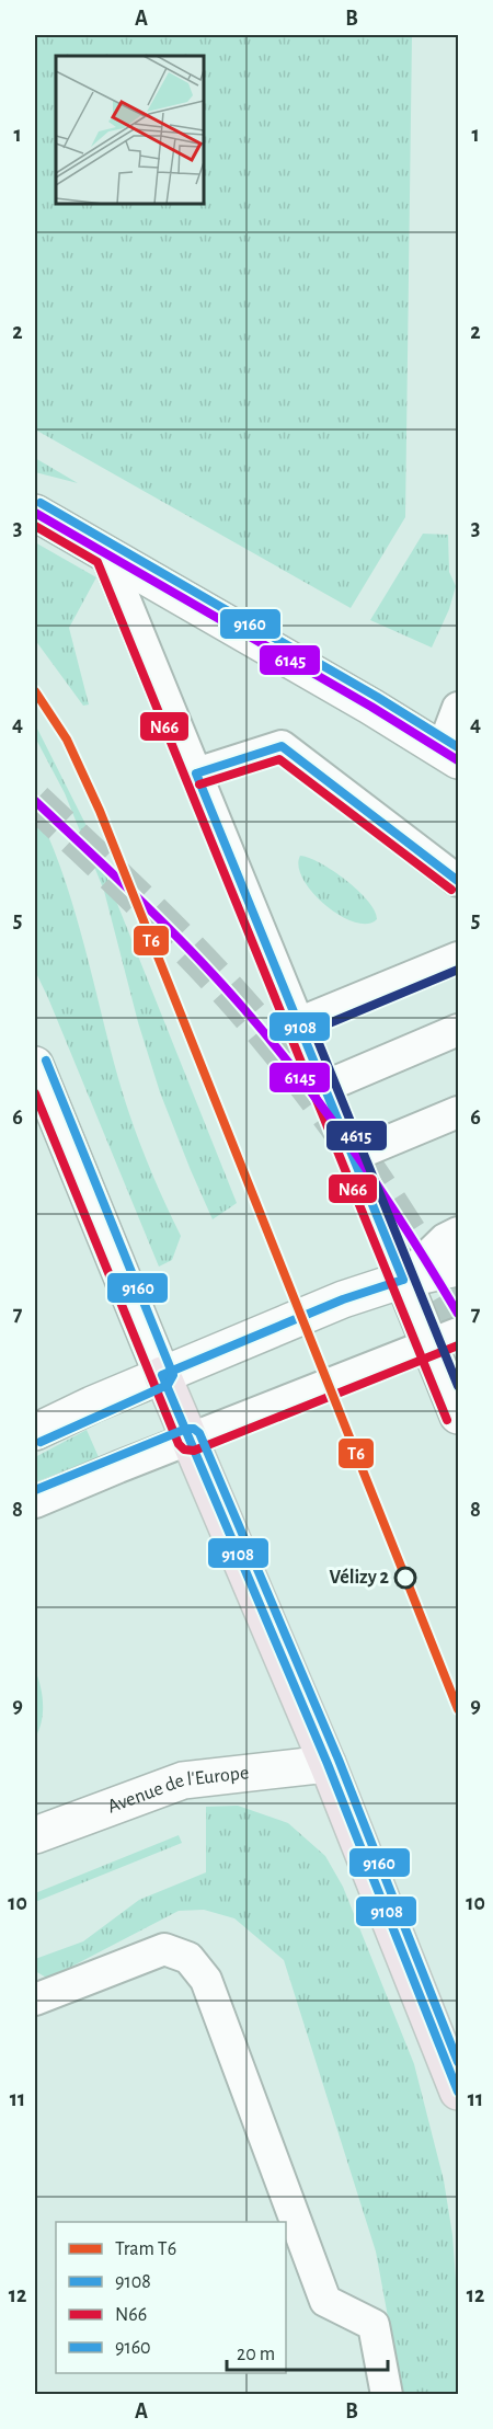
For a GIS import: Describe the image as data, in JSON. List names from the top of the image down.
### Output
{
  "streets": {
    "street": ["Avenue de l'Europe"]
  },
  "places": ["Vélizy 2"],
  "lines": [
    "transit line 9160",
    "transit line 6145",
    "transit line N66",
    "tram line T6",
    "transit line 9108",
    "transit line 4615"
  ],
  "legend": [
    "Tram T6",
    "9108",
    "N66",
    "9160"
  ],
  "scale_bar": "20 m",
  "grid": {
    "columns": ["A", "B"],
    "rows": [
      "1",
      "2",
      "3",
      "4",
      "5",
      "6",
      "7",
      "8",
      "9",
      "10",
      "11",
      "12"
    ]
  }
}
